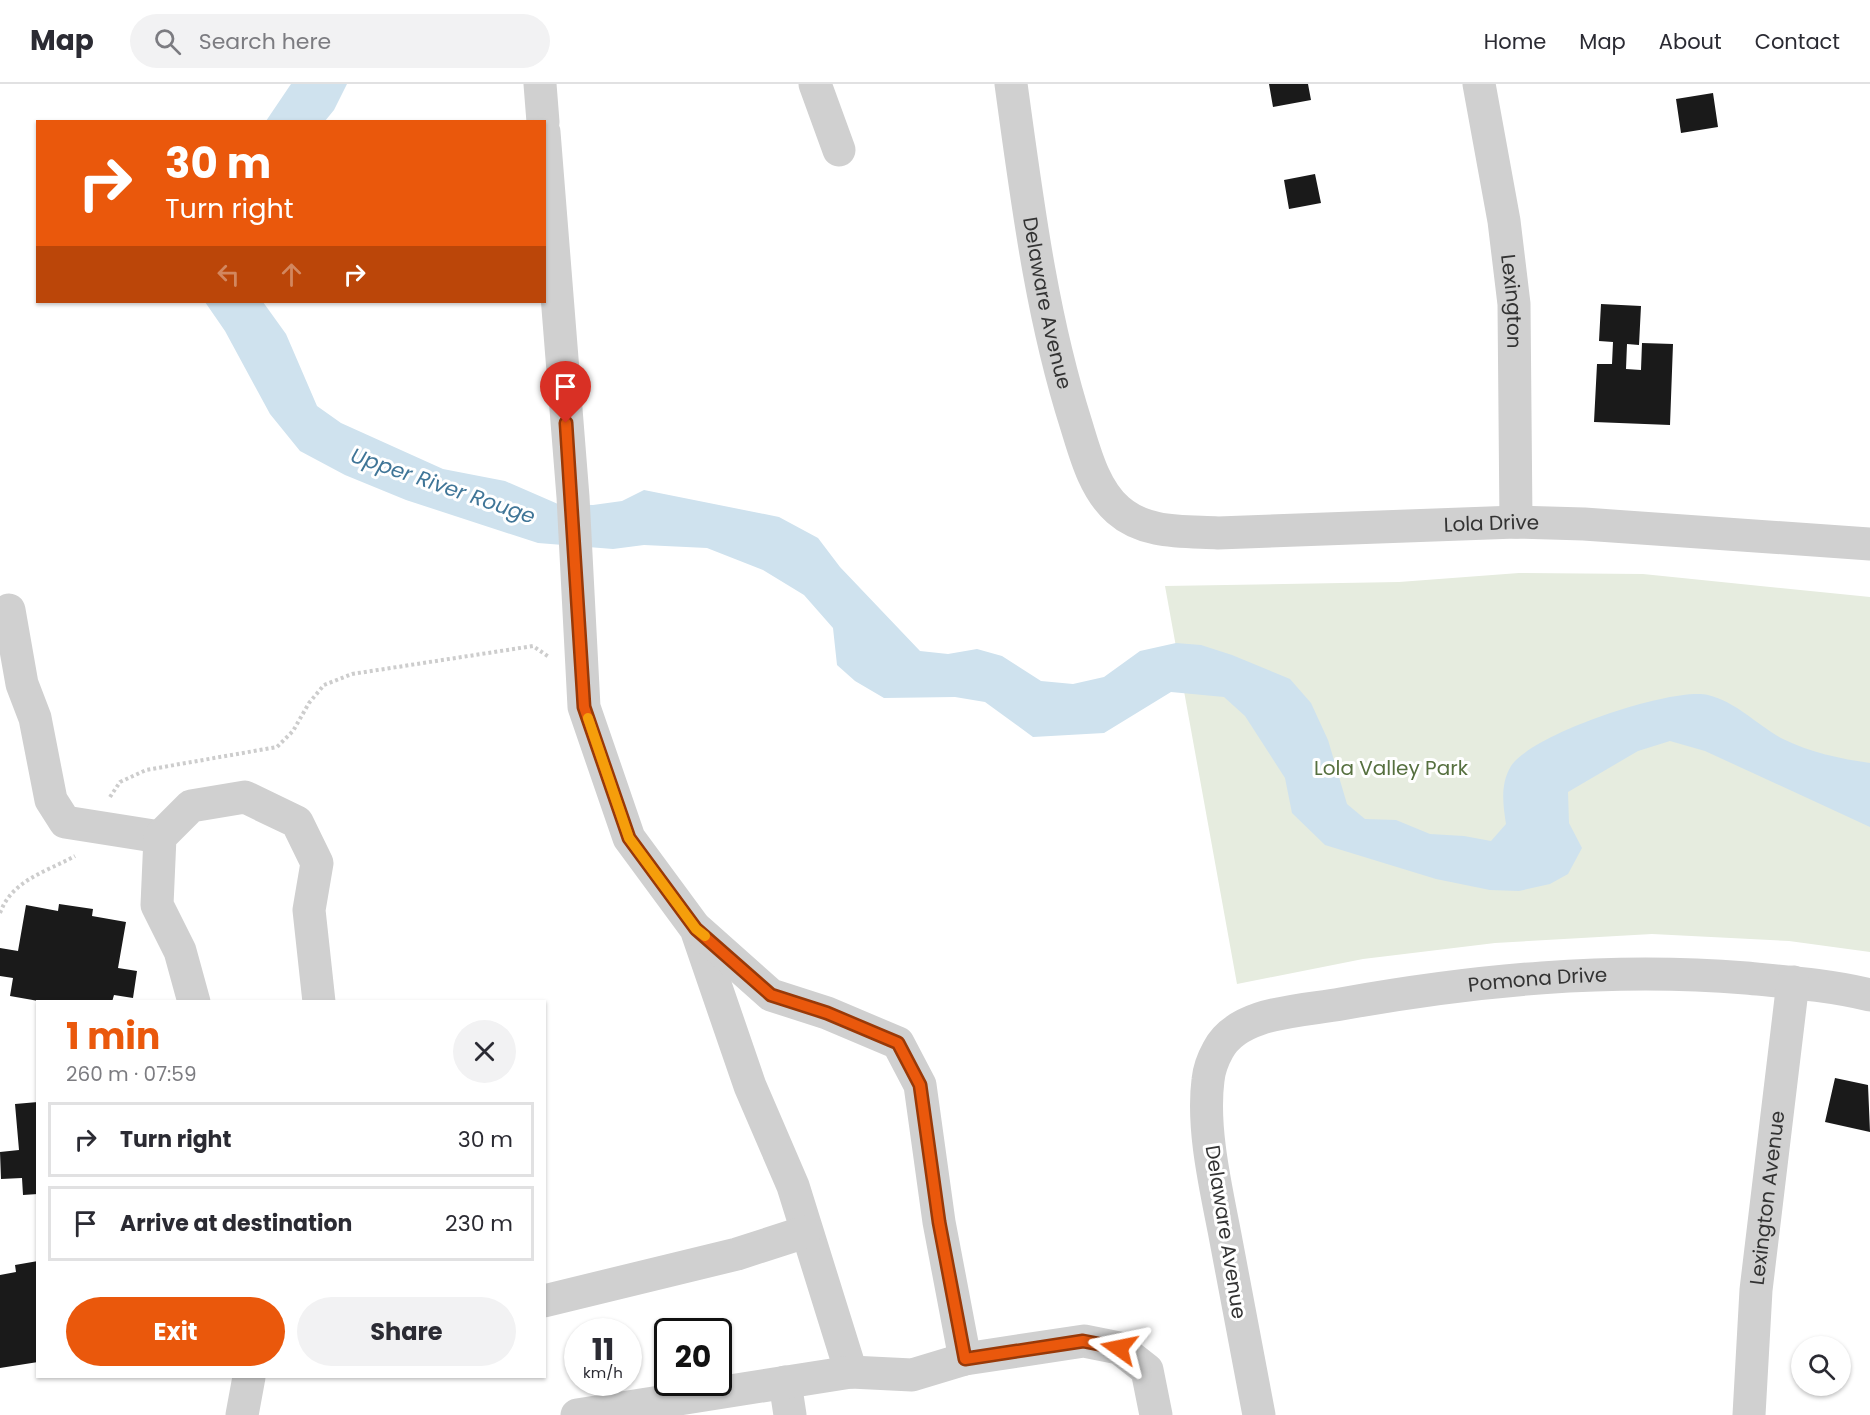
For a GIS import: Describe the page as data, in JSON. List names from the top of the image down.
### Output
{
  "streets": {
    "street": [
      "Delaware Avenue",
      "Lexington",
      "Lola Drive",
      "Pomona Drive",
      "Lexington Avenue"
    ]
  },
  "crossings": [
    ["Delaware Avenue", "Lola Drive"],
    ["Delaware Avenue", "Pomona Drive"],
    ["Lexington", "Lola Drive"],
    ["Pomona Drive", "Lexington Avenue"]
  ],
  "water": ["Upper River Rouge"],
  "parks": ["Lola Valley Park"],
  "page": {
    "header": "Map",
    "search": "Search here",
    "nav": [
      "Home",
      "Map",
      "About",
      "Contact"
    ],
    "turn": ["30 m", "Turn right"],
    "heading": ["1 min", "260 m · 07:59"],
    "list": [
      {
        "name": "Turn right",
        "value": "30 m"
      },
      {
        "name": "Arrive at destination",
        "value": "230 m"
      }
    ],
    "buttons": ["Exit", "Share"],
    "speed": "11 km/h",
    "limit": "20"
  }
}
